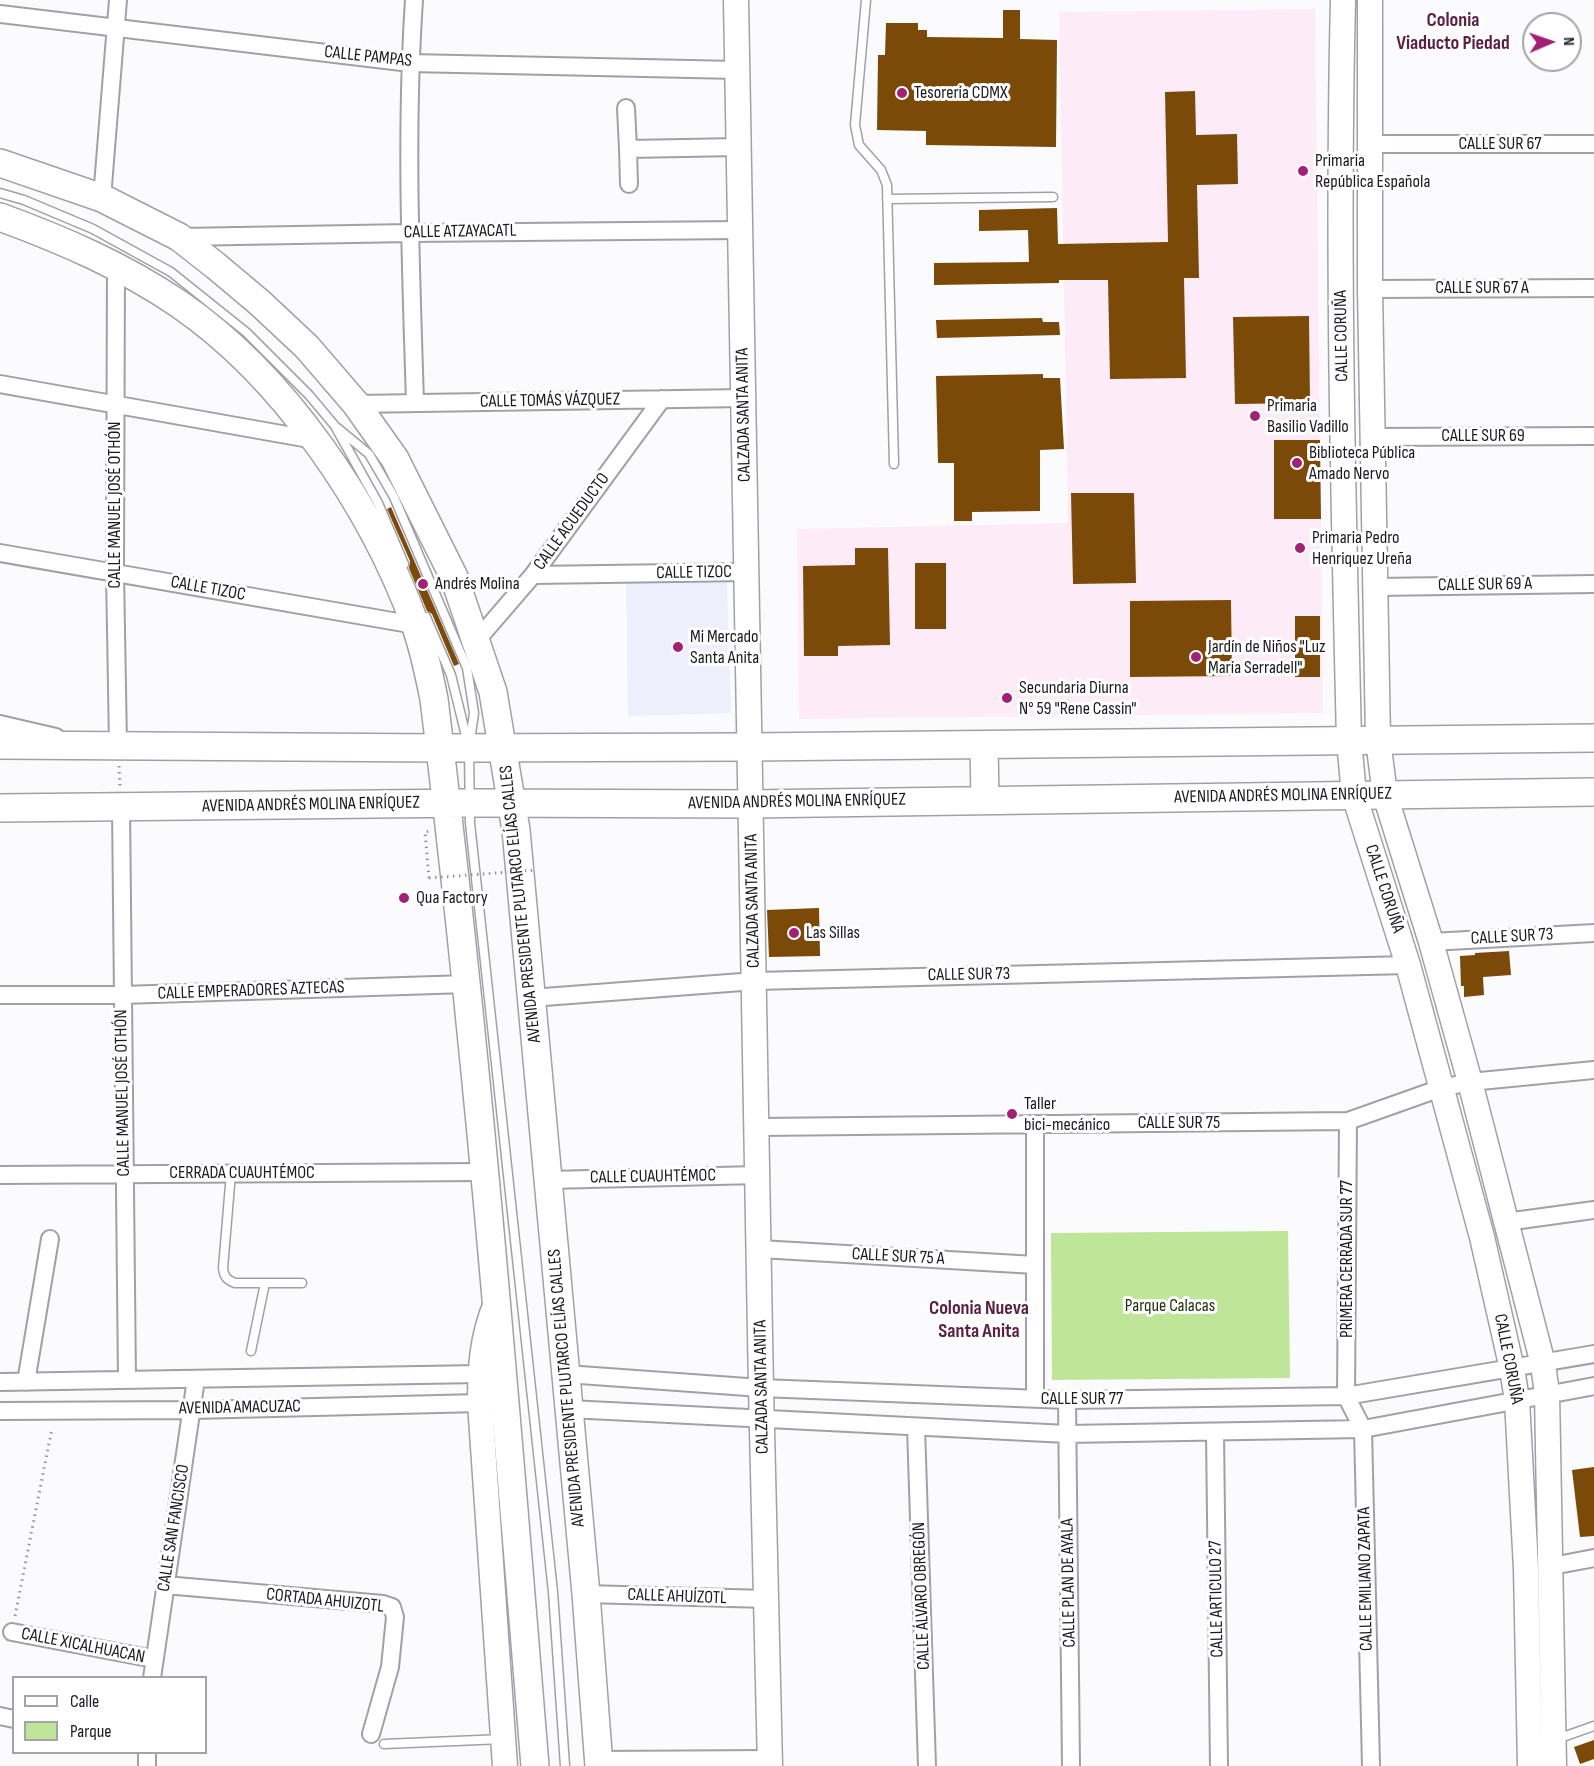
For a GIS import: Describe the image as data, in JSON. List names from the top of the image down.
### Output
{
  "streets": {
    "main road": ["AVENIDA ANDRÉS MOLINA ENRÍQUEZ", "AVENIDA PRESIDENTE PLUTARCO ELÍAS CALLES"],
    "street": [
      "CALLE PAMPAS",
      "CALLE SUR 67",
      "CALLE ATZAYACATL",
      "CALLE SUR 67 A",
      "CALLE CORUÑA",
      "CALLE TOMÁS VÁZQUEZ",
      "CALZADA SANTA ANITA",
      "CALLE SUR 69",
      "CALLE MANUEL JOSÉ OTHÓN",
      "CALLE ACUEDUCTO",
      "CALLE TIZOC",
      "CALLE SUR 69 A",
      "CALLE SUR 73",
      "CALLE EMPERADORES AZTECAS",
      "CALLE SUR 75",
      "CERRADA CUAUHTÉMOC",
      "CALLE CUAUHTÉMOC",
      "CALLE SUR 75 A",
      "PRIMERA CERRADA SUR 77",
      "CALLE SUR 77",
      "AVENIDA AMACUZAC",
      "CALLE SAN FANCISCO",
      "CALLE EMILIANO ZAPATA",
      "CALLE PLAN DE AYALA",
      "CALLE ÁLVARO OBREGÓN",
      "CALLE AHUÍZOTL",
      "CALLE ARTICULO 27",
      "CORTADA AHUIZOTL",
      "CALLE XICALHUACAN"
    ]
  },
  "crossings": [
    ["CALLE PAMPAS", "CALZADA SANTA ANITA"],
    ["CALLE SUR 67", "CALLE CORUÑA"],
    ["CALLE ATZAYACATL", "CALZADA SANTA ANITA"],
    ["CALLE ATZAYACATL", "AVENIDA PRESIDENTE PLUTARCO ELÍAS CALLES"],
    ["CALLE SUR 67 A", "CALLE CORUÑA"],
    ["CALLE CORUÑA", "CALLE SUR 69"],
    ["CALLE CORUÑA", "CALLE SUR 69 A"],
    ["CALLE CORUÑA", "AVENIDA ANDRÉS MOLINA ENRÍQUEZ"],
    ["CALLE CORUÑA", "CALLE SUR 73"],
    ["CALLE CORUÑA", "CALLE SUR 75"],
    ["CALLE CORUÑA", "CALLE SUR 77"],
    ["CALLE TOMÁS VÁZQUEZ", "CALZADA SANTA ANITA"],
    ["CALLE TOMÁS VÁZQUEZ", "CALLE ACUEDUCTO"],
    ["CALLE TOMÁS VÁZQUEZ", "AVENIDA PRESIDENTE PLUTARCO ELÍAS CALLES"],
    ["CALZADA SANTA ANITA", "CALLE TIZOC"],
    ["CALZADA SANTA ANITA", "AVENIDA ANDRÉS MOLINA ENRÍQUEZ"],
    ["CALZADA SANTA ANITA", "CALLE SUR 73"],
    ["CALZADA SANTA ANITA", "CALLE SUR 75"],
    ["CALZADA SANTA ANITA", "CALLE CUAUHTÉMOC"],
    ["CALZADA SANTA ANITA", "CALLE SUR 75 A"],
    ["CALZADA SANTA ANITA", "CALLE SUR 77"],
    ["CALZADA SANTA ANITA", "CALLE AHUÍZOTL"],
    ["CALLE MANUEL JOSÉ OTHÓN", "CALLE TIZOC"],
    ["CALLE MANUEL JOSÉ OTHÓN", "AVENIDA ANDRÉS MOLINA ENRÍQUEZ"],
    ["CALLE MANUEL JOSÉ OTHÓN", "CALLE EMPERADORES AZTECAS"],
    ["CALLE MANUEL JOSÉ OTHÓN", "CERRADA CUAUHTÉMOC"],
    ["CALLE MANUEL JOSÉ OTHÓN", "AVENIDA AMACUZAC"],
    ["CALLE ACUEDUCTO", "CALLE TIZOC"],
    ["CALLE ACUEDUCTO", "AVENIDA PRESIDENTE PLUTARCO ELÍAS CALLES"],
    ["AVENIDA ANDRÉS MOLINA ENRÍQUEZ", "AVENIDA PRESIDENTE PLUTARCO ELÍAS CALLES"],
    ["AVENIDA PRESIDENTE PLUTARCO ELÍAS CALLES", "CALLE SUR 73"],
    ["AVENIDA PRESIDENTE PLUTARCO ELÍAS CALLES", "CALLE CUAUHTÉMOC"],
    ["AVENIDA PRESIDENTE PLUTARCO ELÍAS CALLES", "CALLE SUR 77"],
    ["AVENIDA PRESIDENTE PLUTARCO ELÍAS CALLES", "CALLE AHUÍZOTL"],
    ["CALLE SUR 75", "PRIMERA CERRADA SUR 77"],
    ["PRIMERA CERRADA SUR 77", "CALLE SUR 77"],
    ["PRIMERA CERRADA SUR 77", "CALLE EMILIANO ZAPATA"],
    ["CALLE SUR 77", "CALLE EMILIANO ZAPATA"],
    ["CALLE SUR 77", "CALLE PLAN DE AYALA"],
    ["CALLE SUR 77", "CALLE ÁLVARO OBREGÓN"],
    ["CALLE SUR 77", "CALLE ARTICULO 27"],
    ["AVENIDA AMACUZAC", "CALLE SAN FANCISCO"],
    ["CALLE SAN FANCISCO", "CORTADA AHUIZOTL"],
    ["CALLE SAN FANCISCO", "CALLE XICALHUACAN"]
  ],
  "districts": ["Colonia Viaducto Piedad", "Colonia Nueva Santa Anita"],
  "parks": ["Parque Calacas"],
  "places": [
    "Tesorería CDMX",
    "Primaria República Española",
    "Primaria Basilio Vadillo",
    "Biblioteca Pública Amado Nervo",
    "Primaria Pedro Henriquez Ureña",
    "Andrés Molina",
    "Mi Mercado Santa Anita",
    "Jardín de Niños \"Luz María Serradell\"",
    "Secundaria Diurna N° 59 \"Rene Cassin\"",
    "Qua Factory",
    "Las Sillas",
    "Taller bici-mecánico"
  ],
  "legend": ["Calle", "Parque"],
  "north": "right"
}
